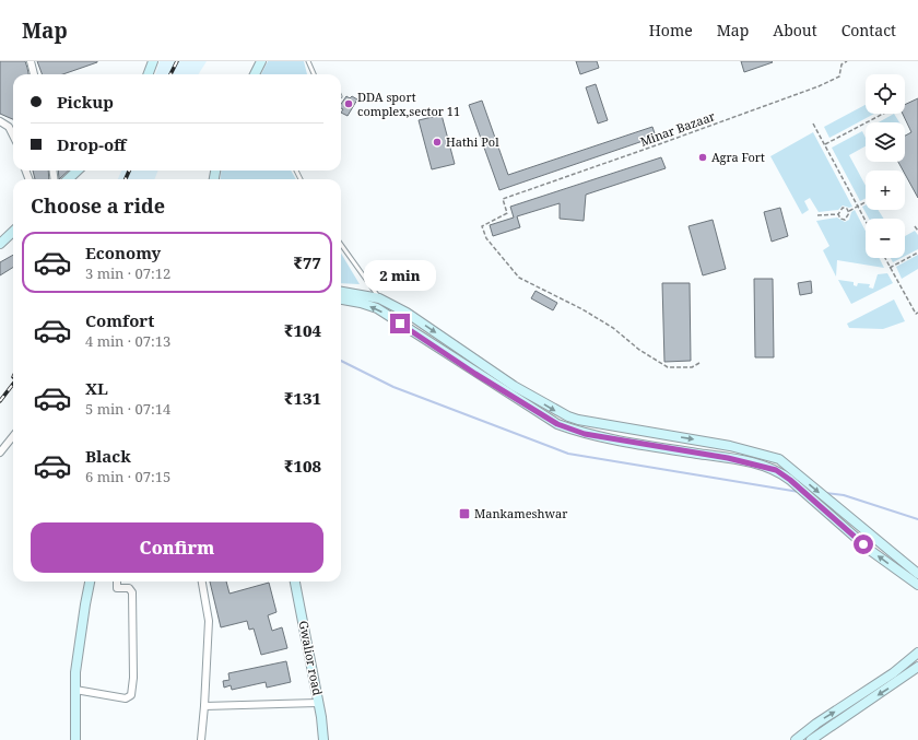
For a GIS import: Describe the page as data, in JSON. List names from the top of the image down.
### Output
{
  "streets": {
    "main road": ["Gwalior road"],
    "path": ["Minar Bazaar"]
  },
  "places": {
    "other": ["DDA sport complex,sector 11", "Hathi Pol", "Agra Fort"],
    "transit": ["Mankameshwar"]
  },
  "page": {
    "header": "Map",
    "nav": [
      "Home",
      "Map",
      "About",
      "Contact"
    ],
    "map_buttons": ["+", "−"],
    "banner": ["Pickup", "Drop-off"],
    "heading": "Choose a ride",
    "list": [
      {
        "name": "Economy",
        "note": "3 min · 07:12",
        "value": "₹77"
      },
      {
        "name": "Comfort",
        "note": "4 min · 07:13",
        "value": "₹104"
      },
      {
        "name": "XL",
        "note": "5 min · 07:14",
        "value": "₹131"
      },
      {
        "name": "Black",
        "note": "6 min · 07:15",
        "value": "₹108"
      }
    ],
    "bubble": "2 min",
    "buttons": "Confirm"
  }
}
